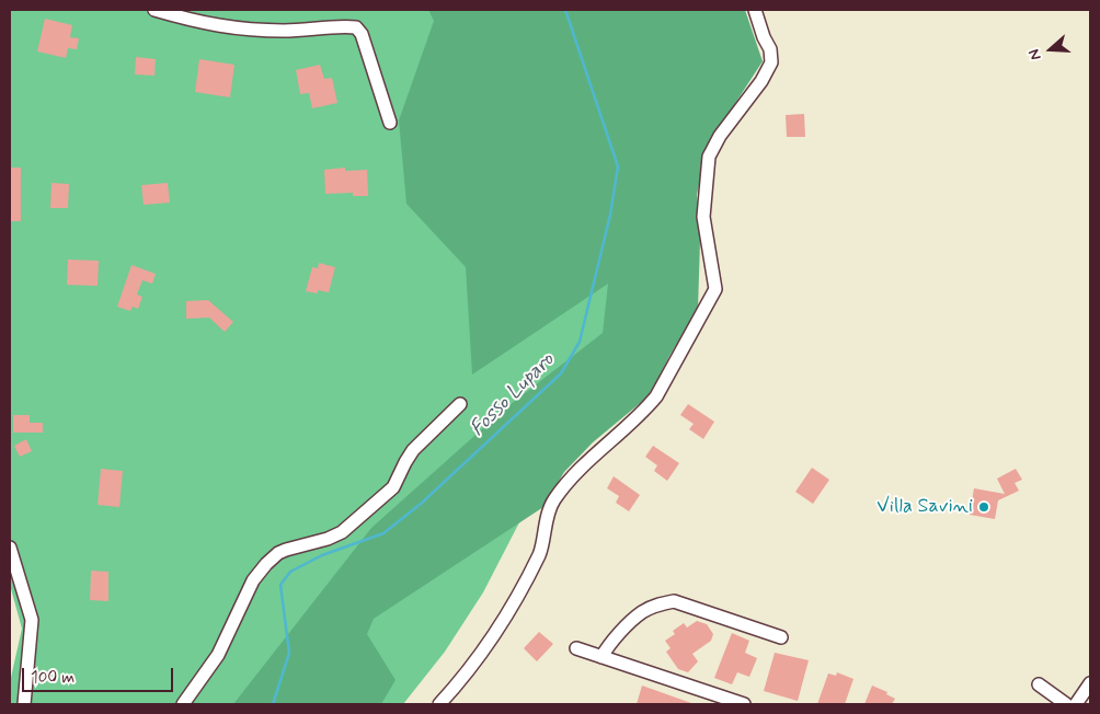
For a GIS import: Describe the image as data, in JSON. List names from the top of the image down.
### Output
{
  "water": ["Fosso Luparo"],
  "places": ["Villa Savini"],
  "scale_bar": "100 m",
  "north": "left"
}
